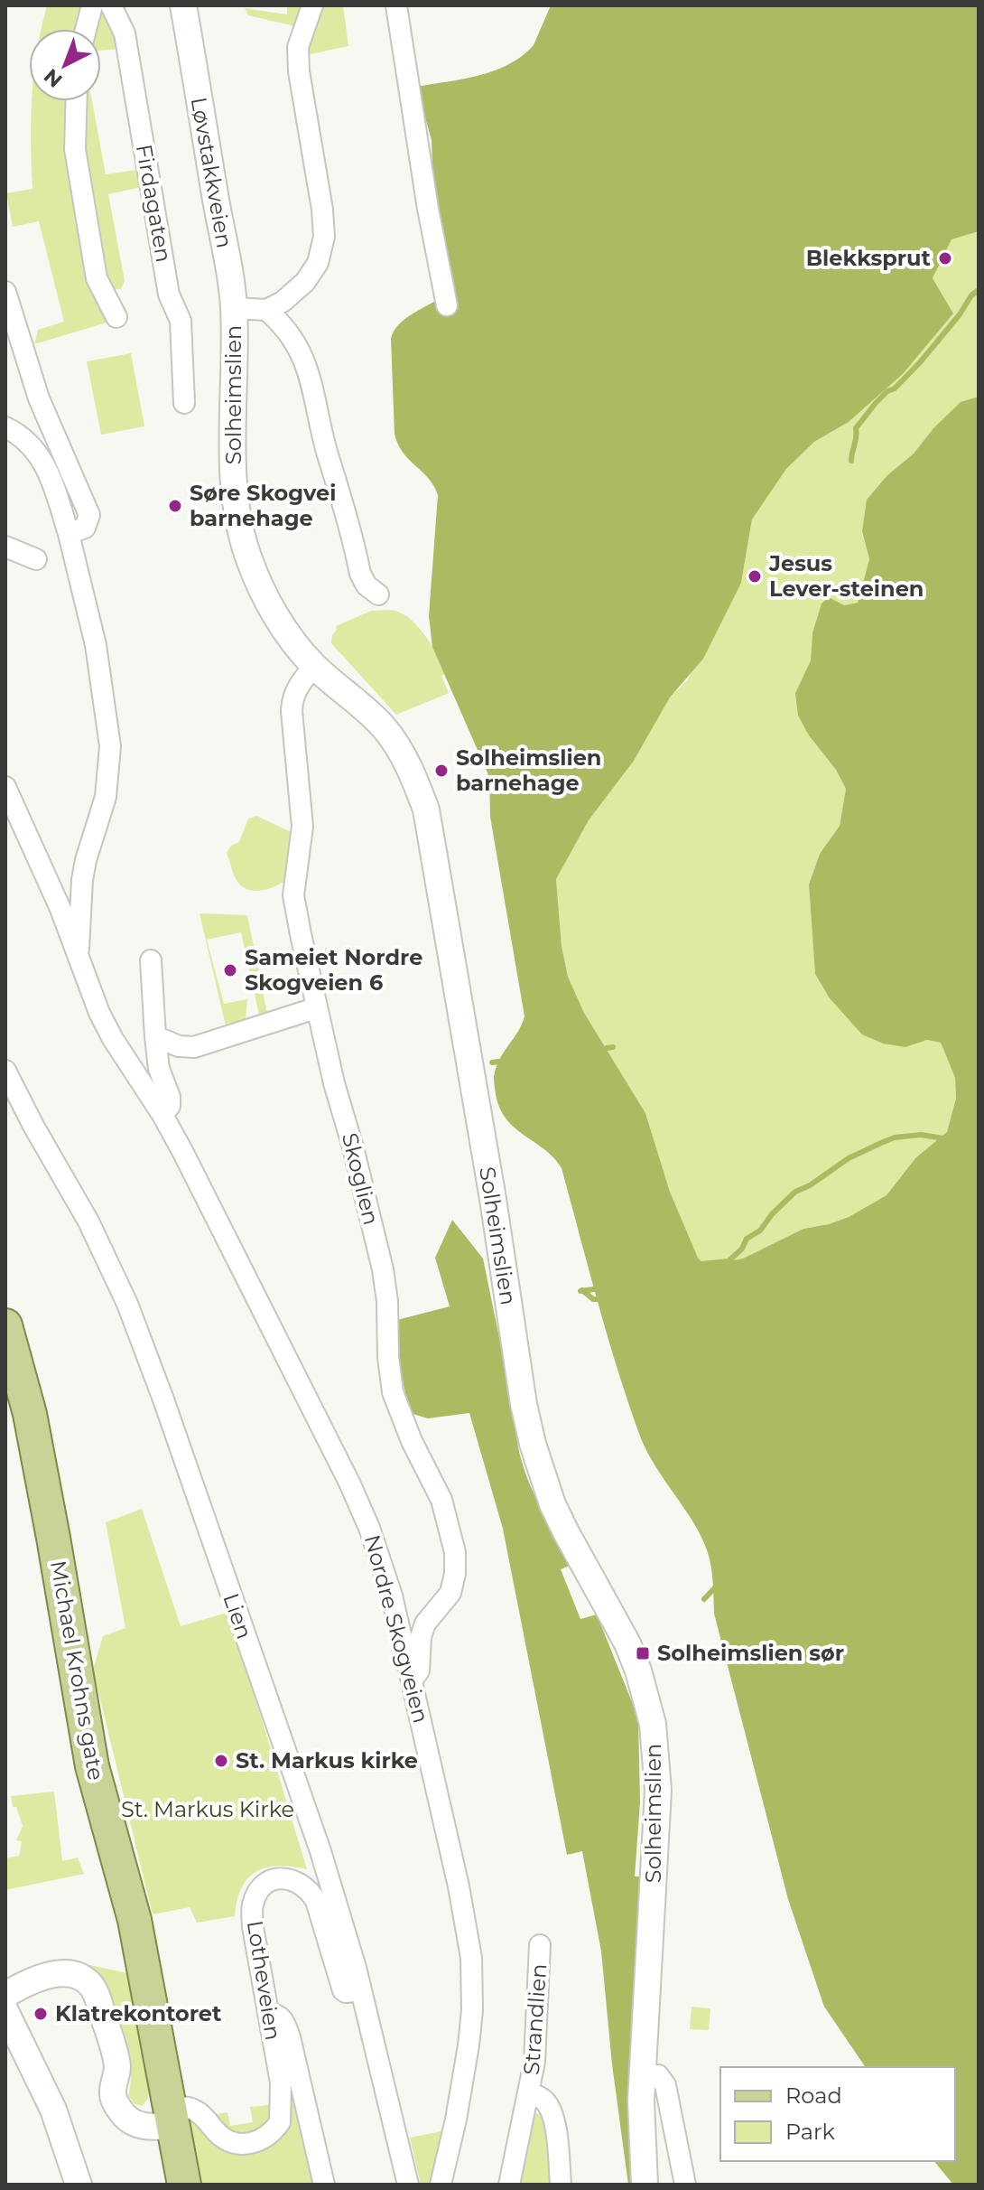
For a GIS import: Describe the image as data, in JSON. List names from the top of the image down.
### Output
{
  "streets": {
    "main road": ["Michael Krohns gate"],
    "street": [
      "Løvstakkveien",
      "Firdagaten",
      "Solheimslien",
      "Skoglien",
      "Lien",
      "Nordre Skogveien",
      "Lotheveien",
      "Strandlien"
    ]
  },
  "crossings": [
    ["Løvstakkveien", "Solheimslien"],
    ["Solheimslien", "Skoglien"],
    ["Skoglien", "Nordre Skogveien"],
    ["Lien", "Lotheveien"],
    ["Michael Krohns gate", "Lotheveien"]
  ],
  "parks": ["St. Markus Kirke"],
  "places": {
    "other": [
      "Blekksprut",
      "Søre Skogvei barnehage",
      "Jesus Lever-steinen",
      "Solheimslien barnehage",
      "Sameiet Nordre Skogveien 6",
      "St. Markus kirke",
      "Klatrekontoret"
    ],
    "transit": ["Solheimslien sør"]
  },
  "legend": ["Road", "Park"],
  "north": "bottom left"
}
